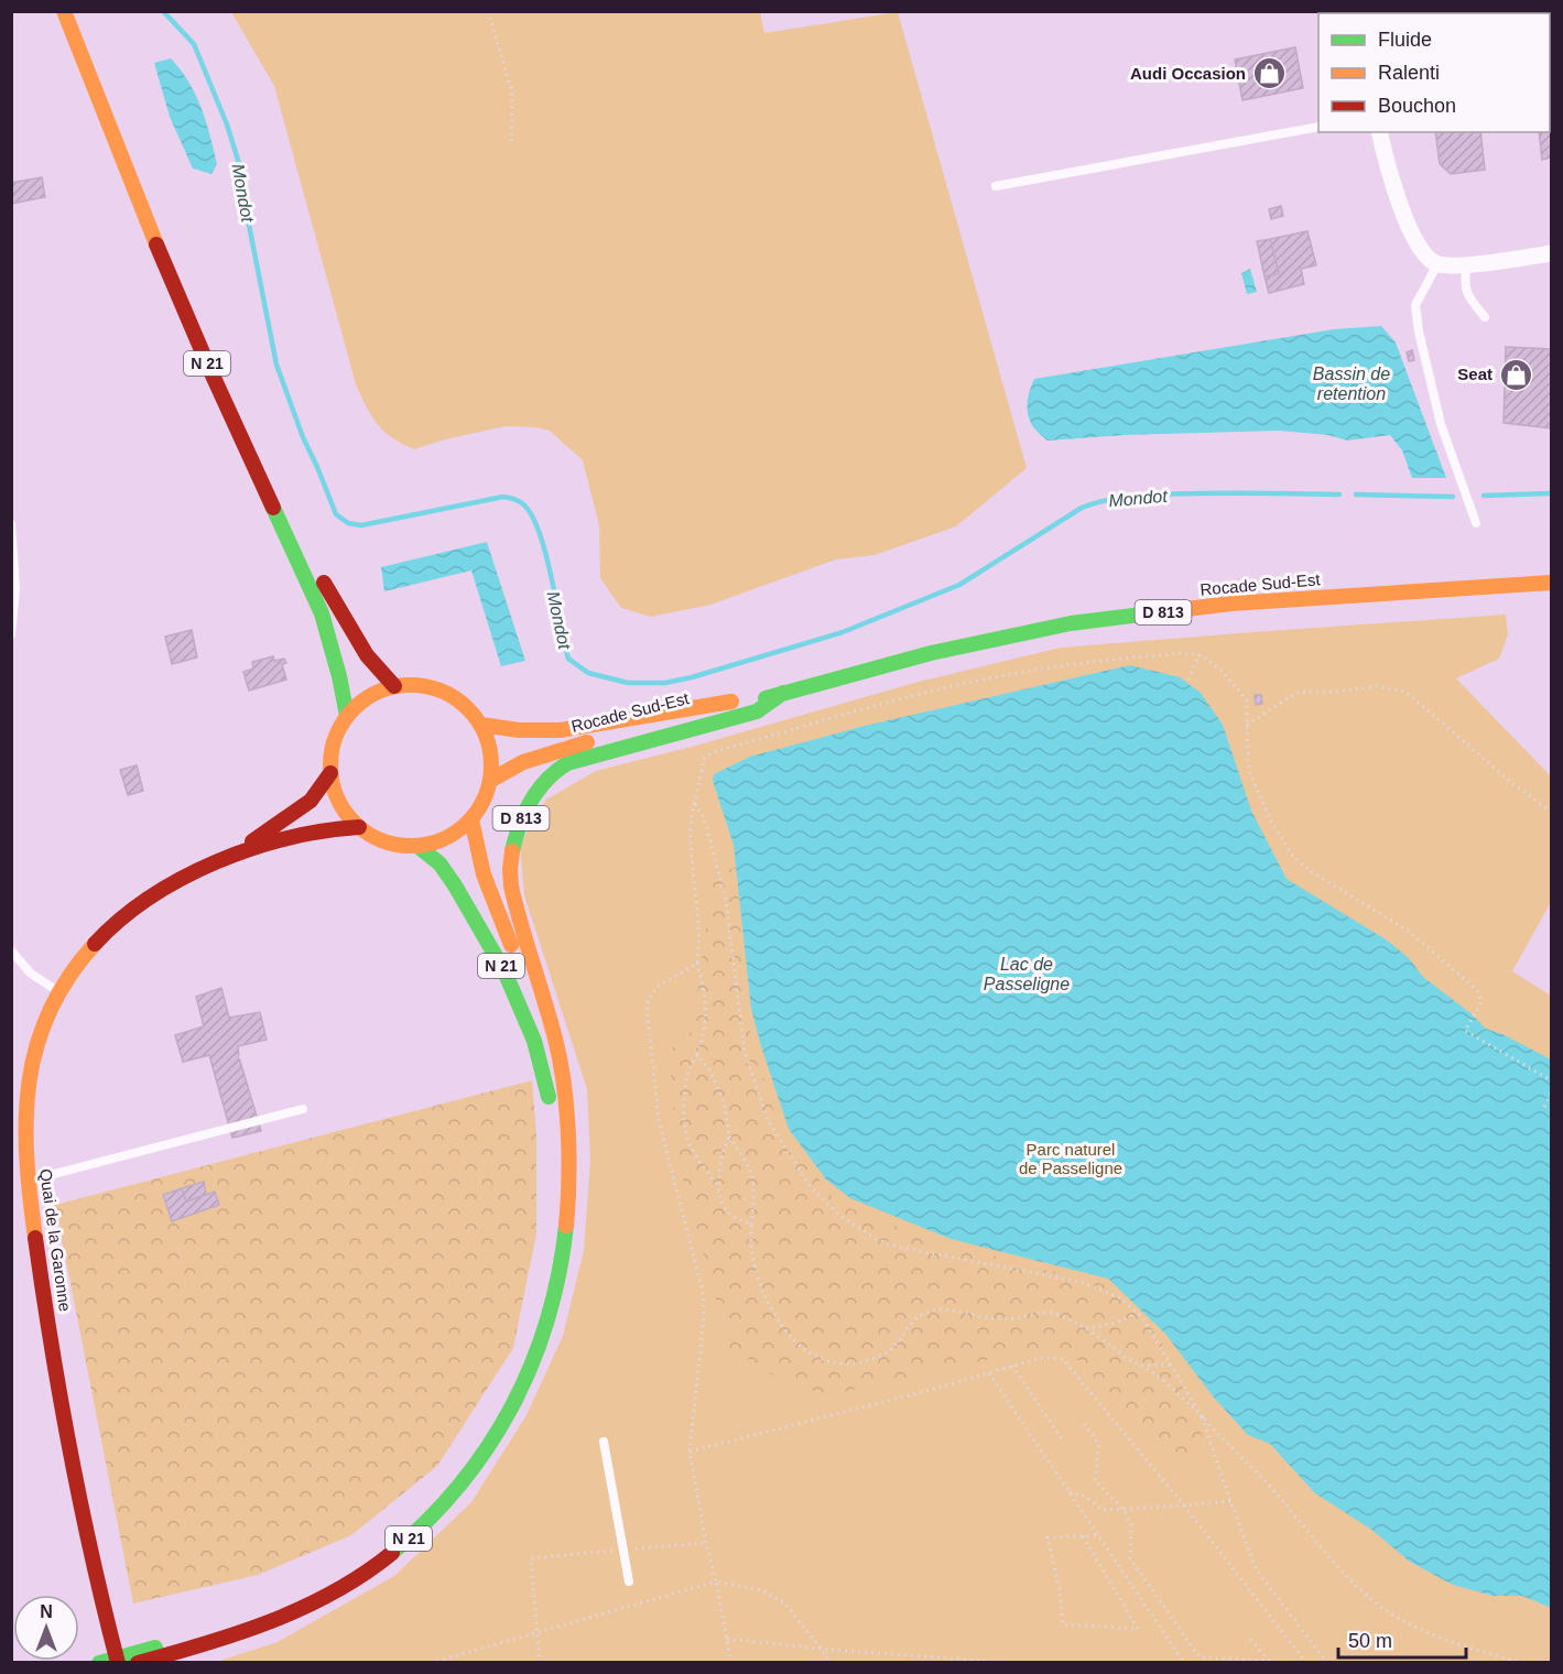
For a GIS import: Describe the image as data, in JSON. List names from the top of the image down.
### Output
{
  "streets": {
    "main road": [
      "N 21",
      "Rocade Sud-Est",
      "D 813",
      "Quai de la Garonne"
    ]
  },
  "crossings": [
    ["N 21", "Rocade Sud-Est"],
    ["N 21", "D 813"],
    ["N 21", "Quai de la Garonne"],
    ["Rocade Sud-Est", "D 813"],
    ["Rocade Sud-Est", "Quai de la Garonne"]
  ],
  "water": ["Mondot", "Bassin de retention", "Lac de Passeligne"],
  "parks": ["Parc naturel de Passeligne"],
  "places": {
    "shop": ["Audi Occasion", "Seat"]
  },
  "legend": ["Fluide", "Ralenti", "Bouchon"],
  "scale_bar": "50 m",
  "north": "top"
}
